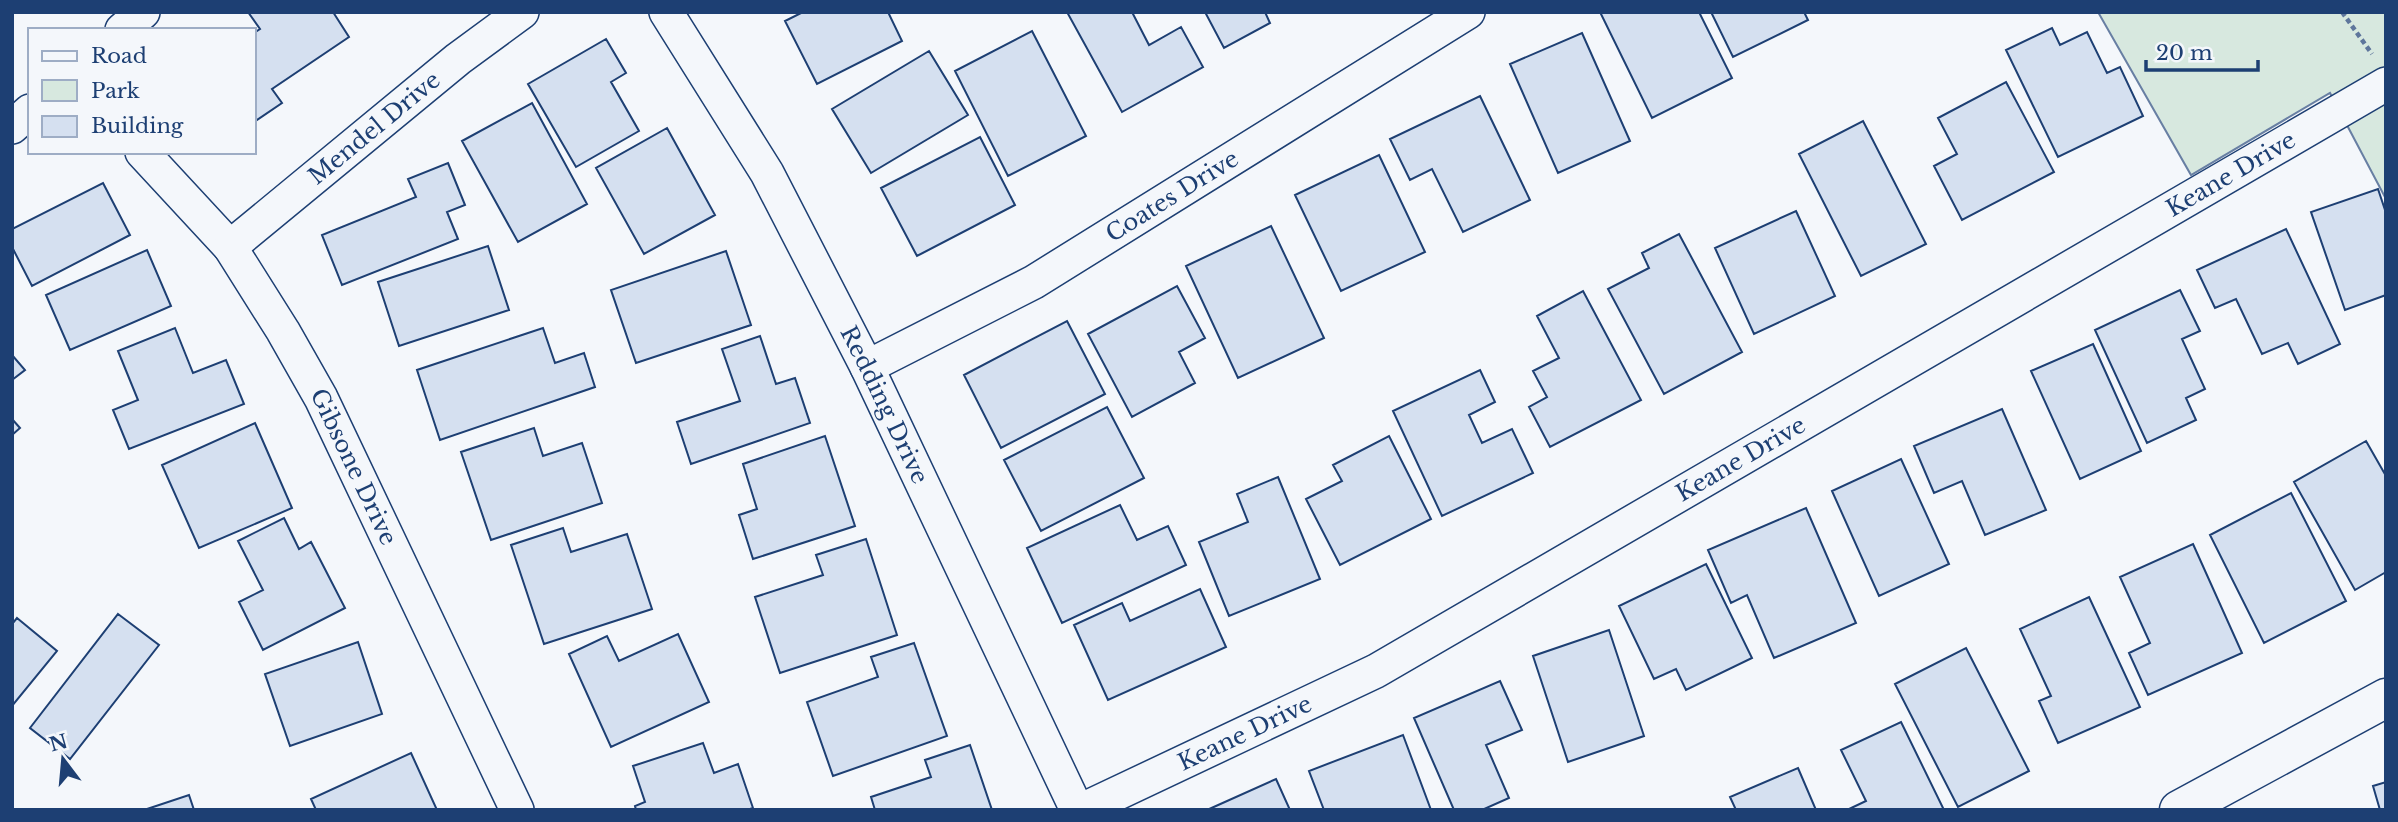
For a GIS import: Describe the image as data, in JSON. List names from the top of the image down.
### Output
{
  "streets": {
    "street": [
      "Mendel Drive",
      "Keane Drive",
      "Coates Drive",
      "Redding Drive",
      "Gibsone Drive"
    ]
  },
  "crossings": [
    ["Mendel Drive", "Gibsone Drive"],
    ["Keane Drive", "Redding Drive"],
    ["Coates Drive", "Redding Drive"]
  ],
  "legend": ["Road", "Park", "Building"],
  "scale_bar": "20 m",
  "north": "top"
}
